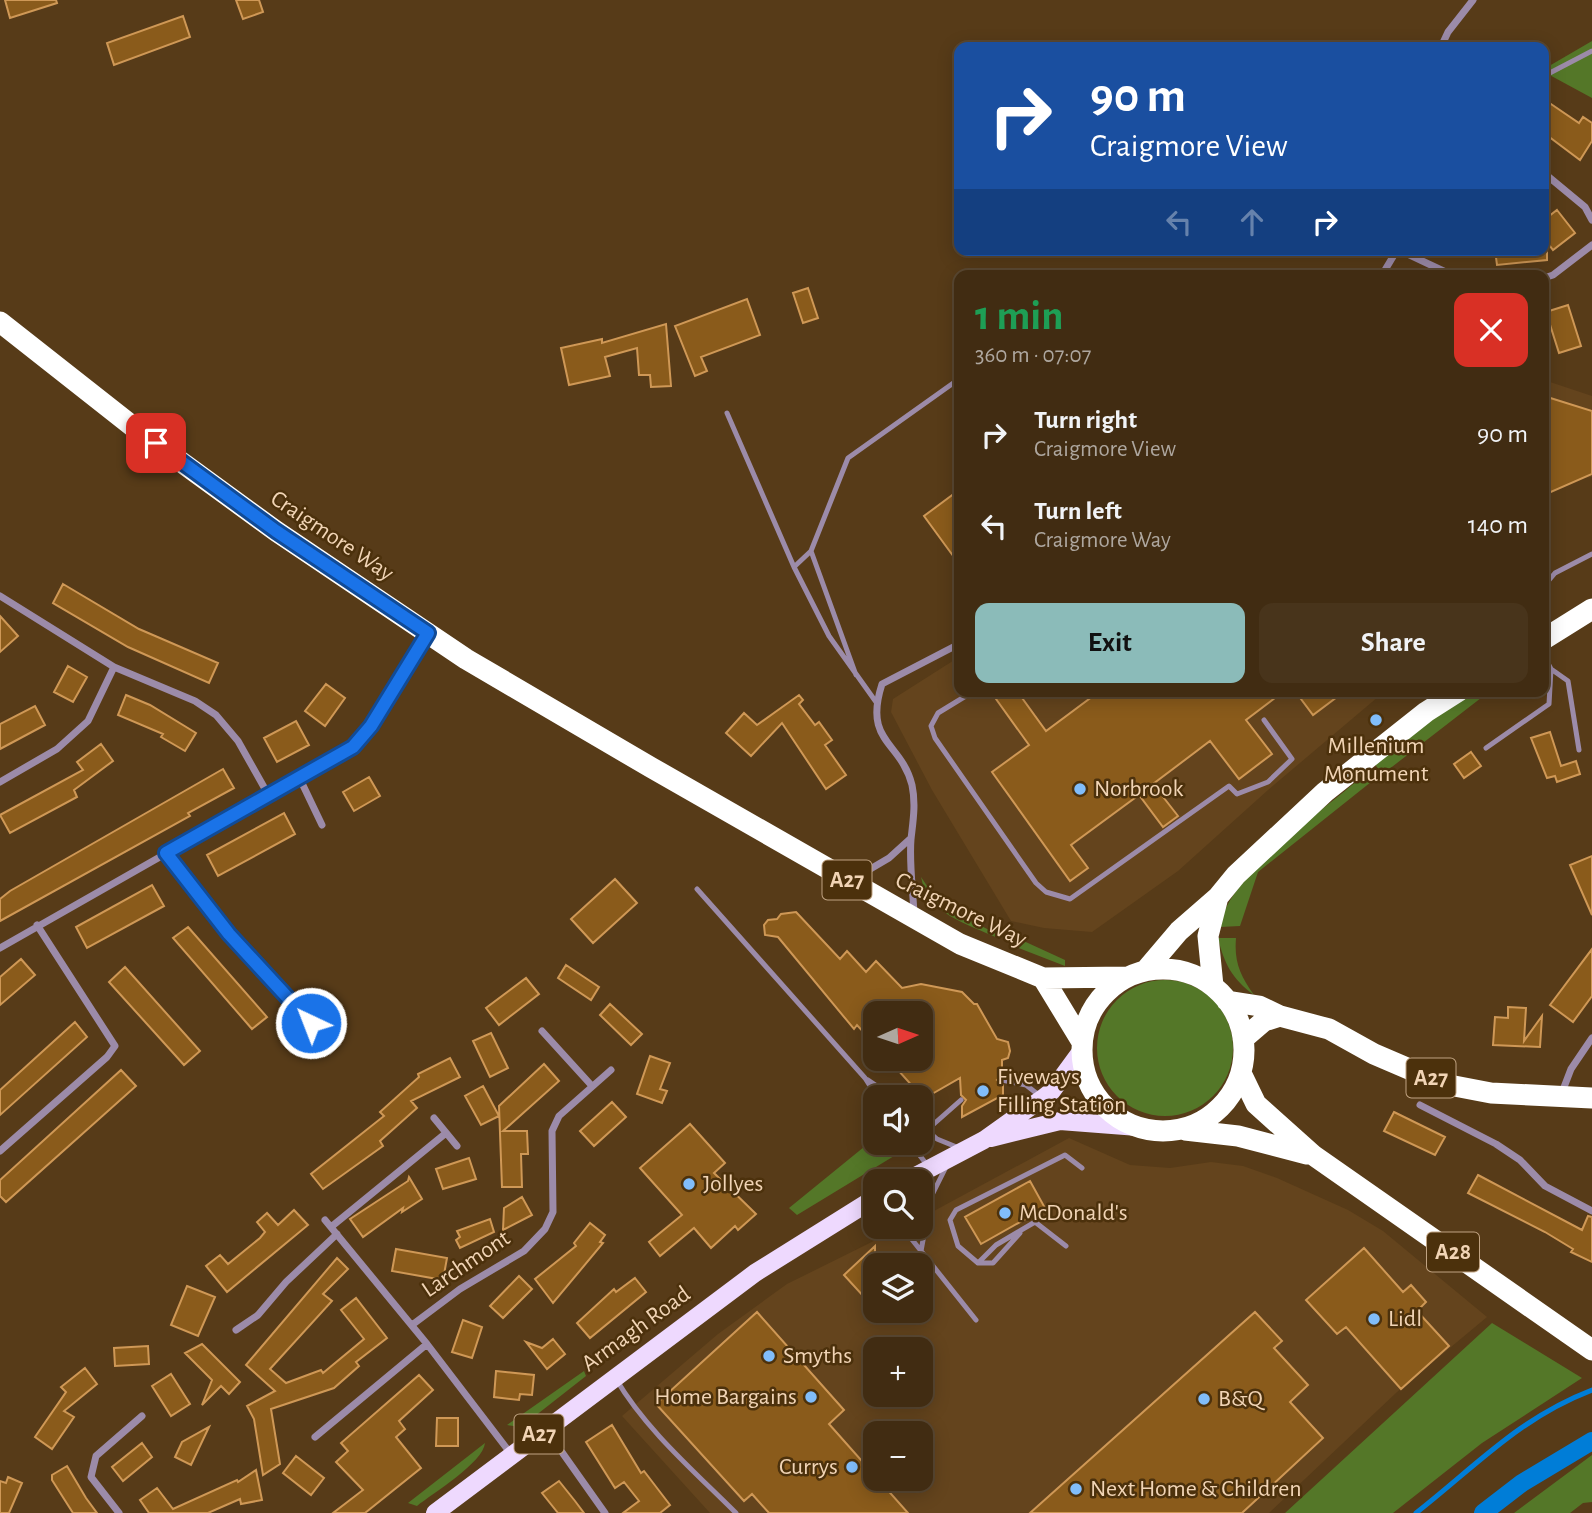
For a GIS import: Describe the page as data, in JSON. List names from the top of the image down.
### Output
{
  "streets": {
    "highway": ["Craigmore Way", "A27", "A28"],
    "main road": ["Armagh Road"],
    "street": ["Larchmont"]
  },
  "crossings": [
    ["Craigmore Way", "A27"],
    ["Larchmont", "Armagh Road"]
  ],
  "places": [
    "Millenium Monument",
    "Norbrook",
    "Fiveways Filling Station",
    "Jollyes",
    "McDonald's",
    "Lidl",
    "Smyths",
    "Home Bargains",
    "B&Q",
    "Currys",
    "Next Home & Children"
  ],
  "north": "right",
  "page": {
    "turn": ["90 m", "Craigmore View"],
    "heading": ["1 min", "360 m · 07:07"],
    "list": [
      {
        "name": "Turn right",
        "note": "Craigmore View",
        "value": "90 m"
      },
      {
        "name": "Turn left",
        "note": "Craigmore Way",
        "value": "140 m"
      }
    ],
    "buttons": ["Exit", "Share"],
    "map_buttons": ["+", "−"]
  }
}
